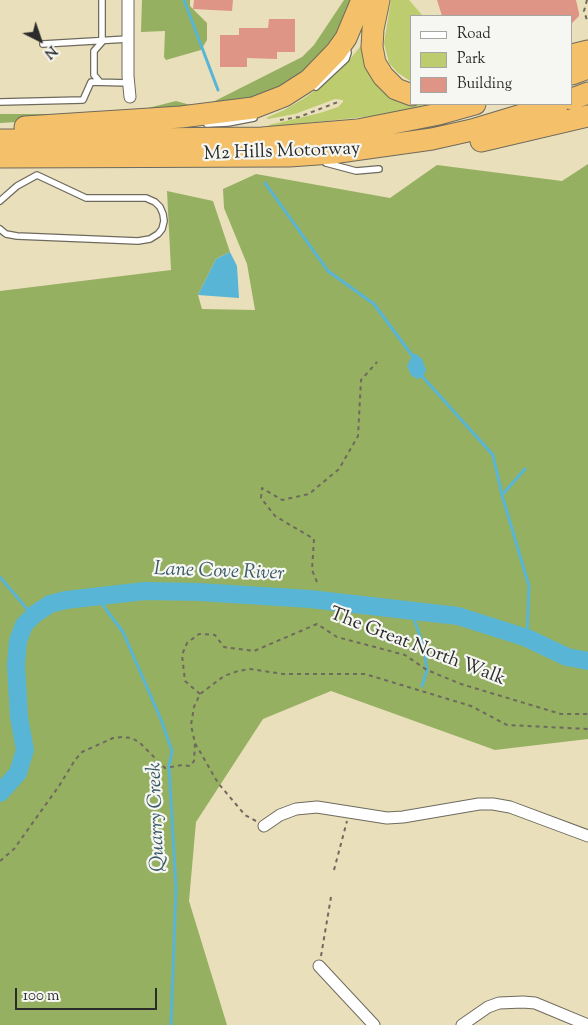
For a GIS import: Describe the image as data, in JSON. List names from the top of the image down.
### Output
{
  "streets": {
    "highway": ["M2 Hills Motorway"],
    "path": ["The Great North Walk"]
  },
  "water": ["Lane Cove River", "Quarry Creek"],
  "legend": ["Road", "Park", "Building"],
  "scale_bar": "100 m",
  "north": "bottom right"
}
